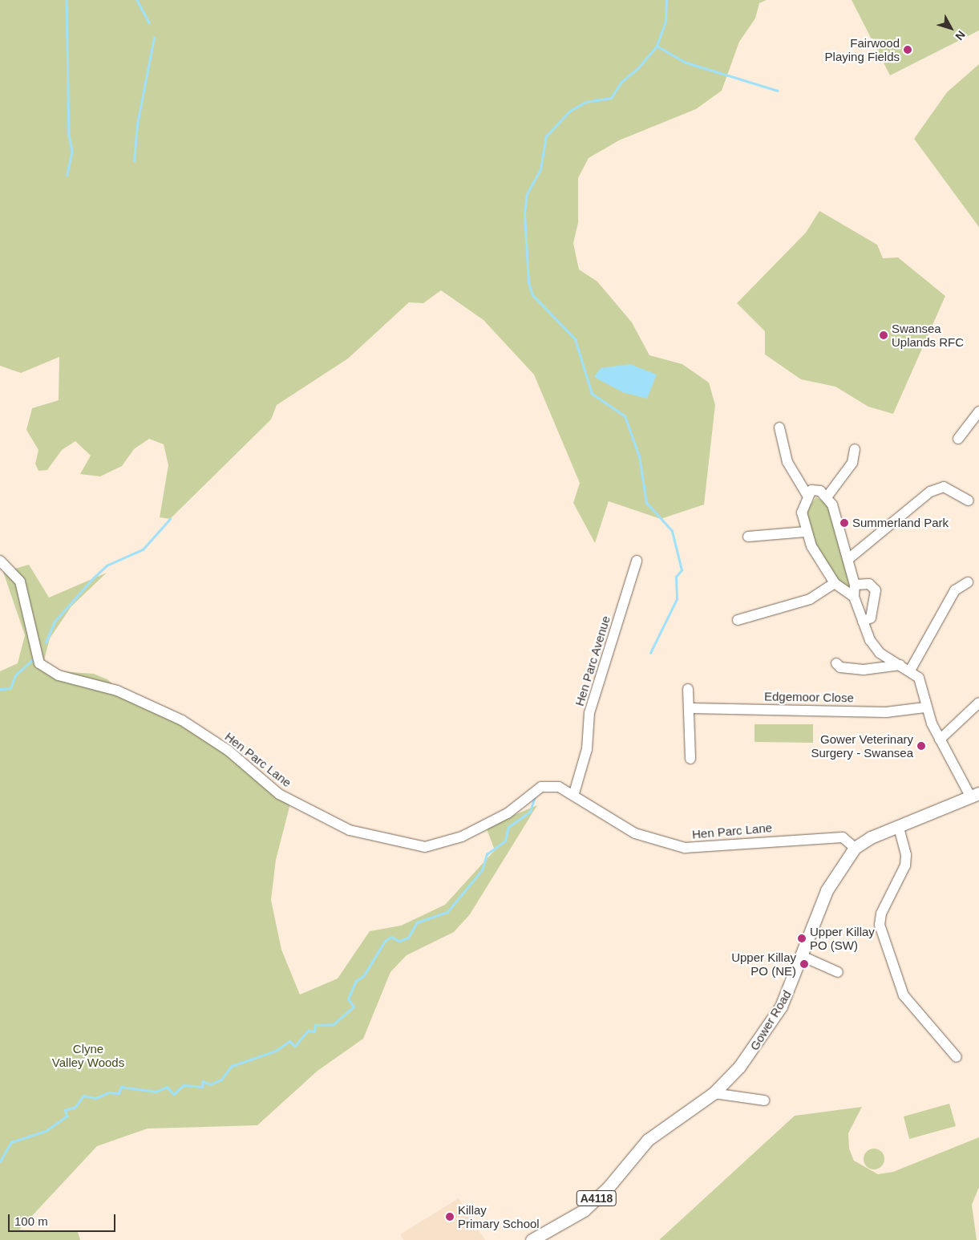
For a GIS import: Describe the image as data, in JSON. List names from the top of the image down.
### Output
{
  "streets": {
    "main road": ["Gower Road", "A4118"],
    "street": ["Hen Parc Avenue", "Edgemoor Close", "Hen Parc Lane"]
  },
  "crossings": [
    ["Hen Parc Avenue", "Hen Parc Lane"],
    ["Hen Parc Lane", "Gower Road"]
  ],
  "parks": ["Clyne Valley Woods"],
  "places": [
    "Fairwood Playing Fields",
    "Swansea Uplands RFC",
    "Summerland Park",
    "Gower Veterinary Surgery - Swansea",
    "Upper Killay PO (SW)",
    "Upper Killay PO (NE)",
    "Killay Primary School"
  ],
  "scale_bar": "100 m",
  "north": "bottom right"
}
